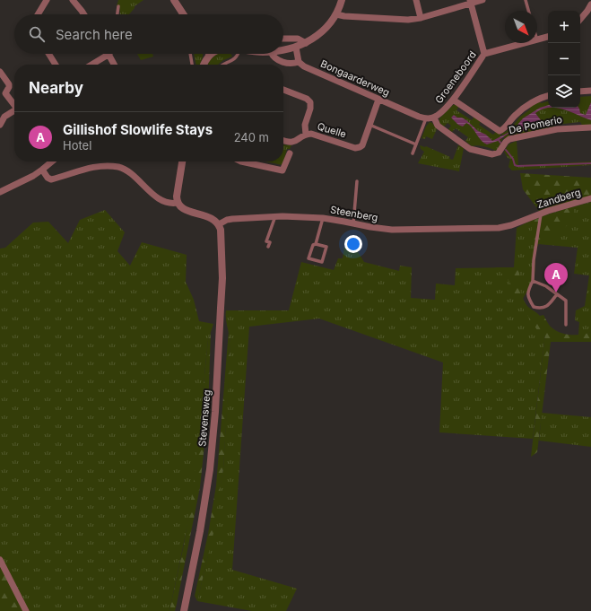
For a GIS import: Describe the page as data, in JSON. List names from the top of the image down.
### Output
{
  "streets": {
    "street": [
      "Groeneboord",
      "Bongaarderweg",
      "De Pomerio",
      "Quelle",
      "Zandberg",
      "Steenberg",
      "Stevensweg"
    ]
  },
  "crossings": [
    ["Groeneboord", "Bongaarderweg"],
    ["Groeneboord", "De Pomerio"],
    ["Zandberg", "Steenberg"],
    ["Steenberg", "Stevensweg"]
  ],
  "north": "bottom right",
  "page": {
    "map_buttons": ["+", "−"],
    "search": "Search here",
    "heading": "Nearby",
    "list": [
      {
        "mark": "A",
        "name": "Gillishof Slowlife Stays",
        "note": "Hotel",
        "value": "240 m"
      }
    ],
    "pins": "A"
  }
}
